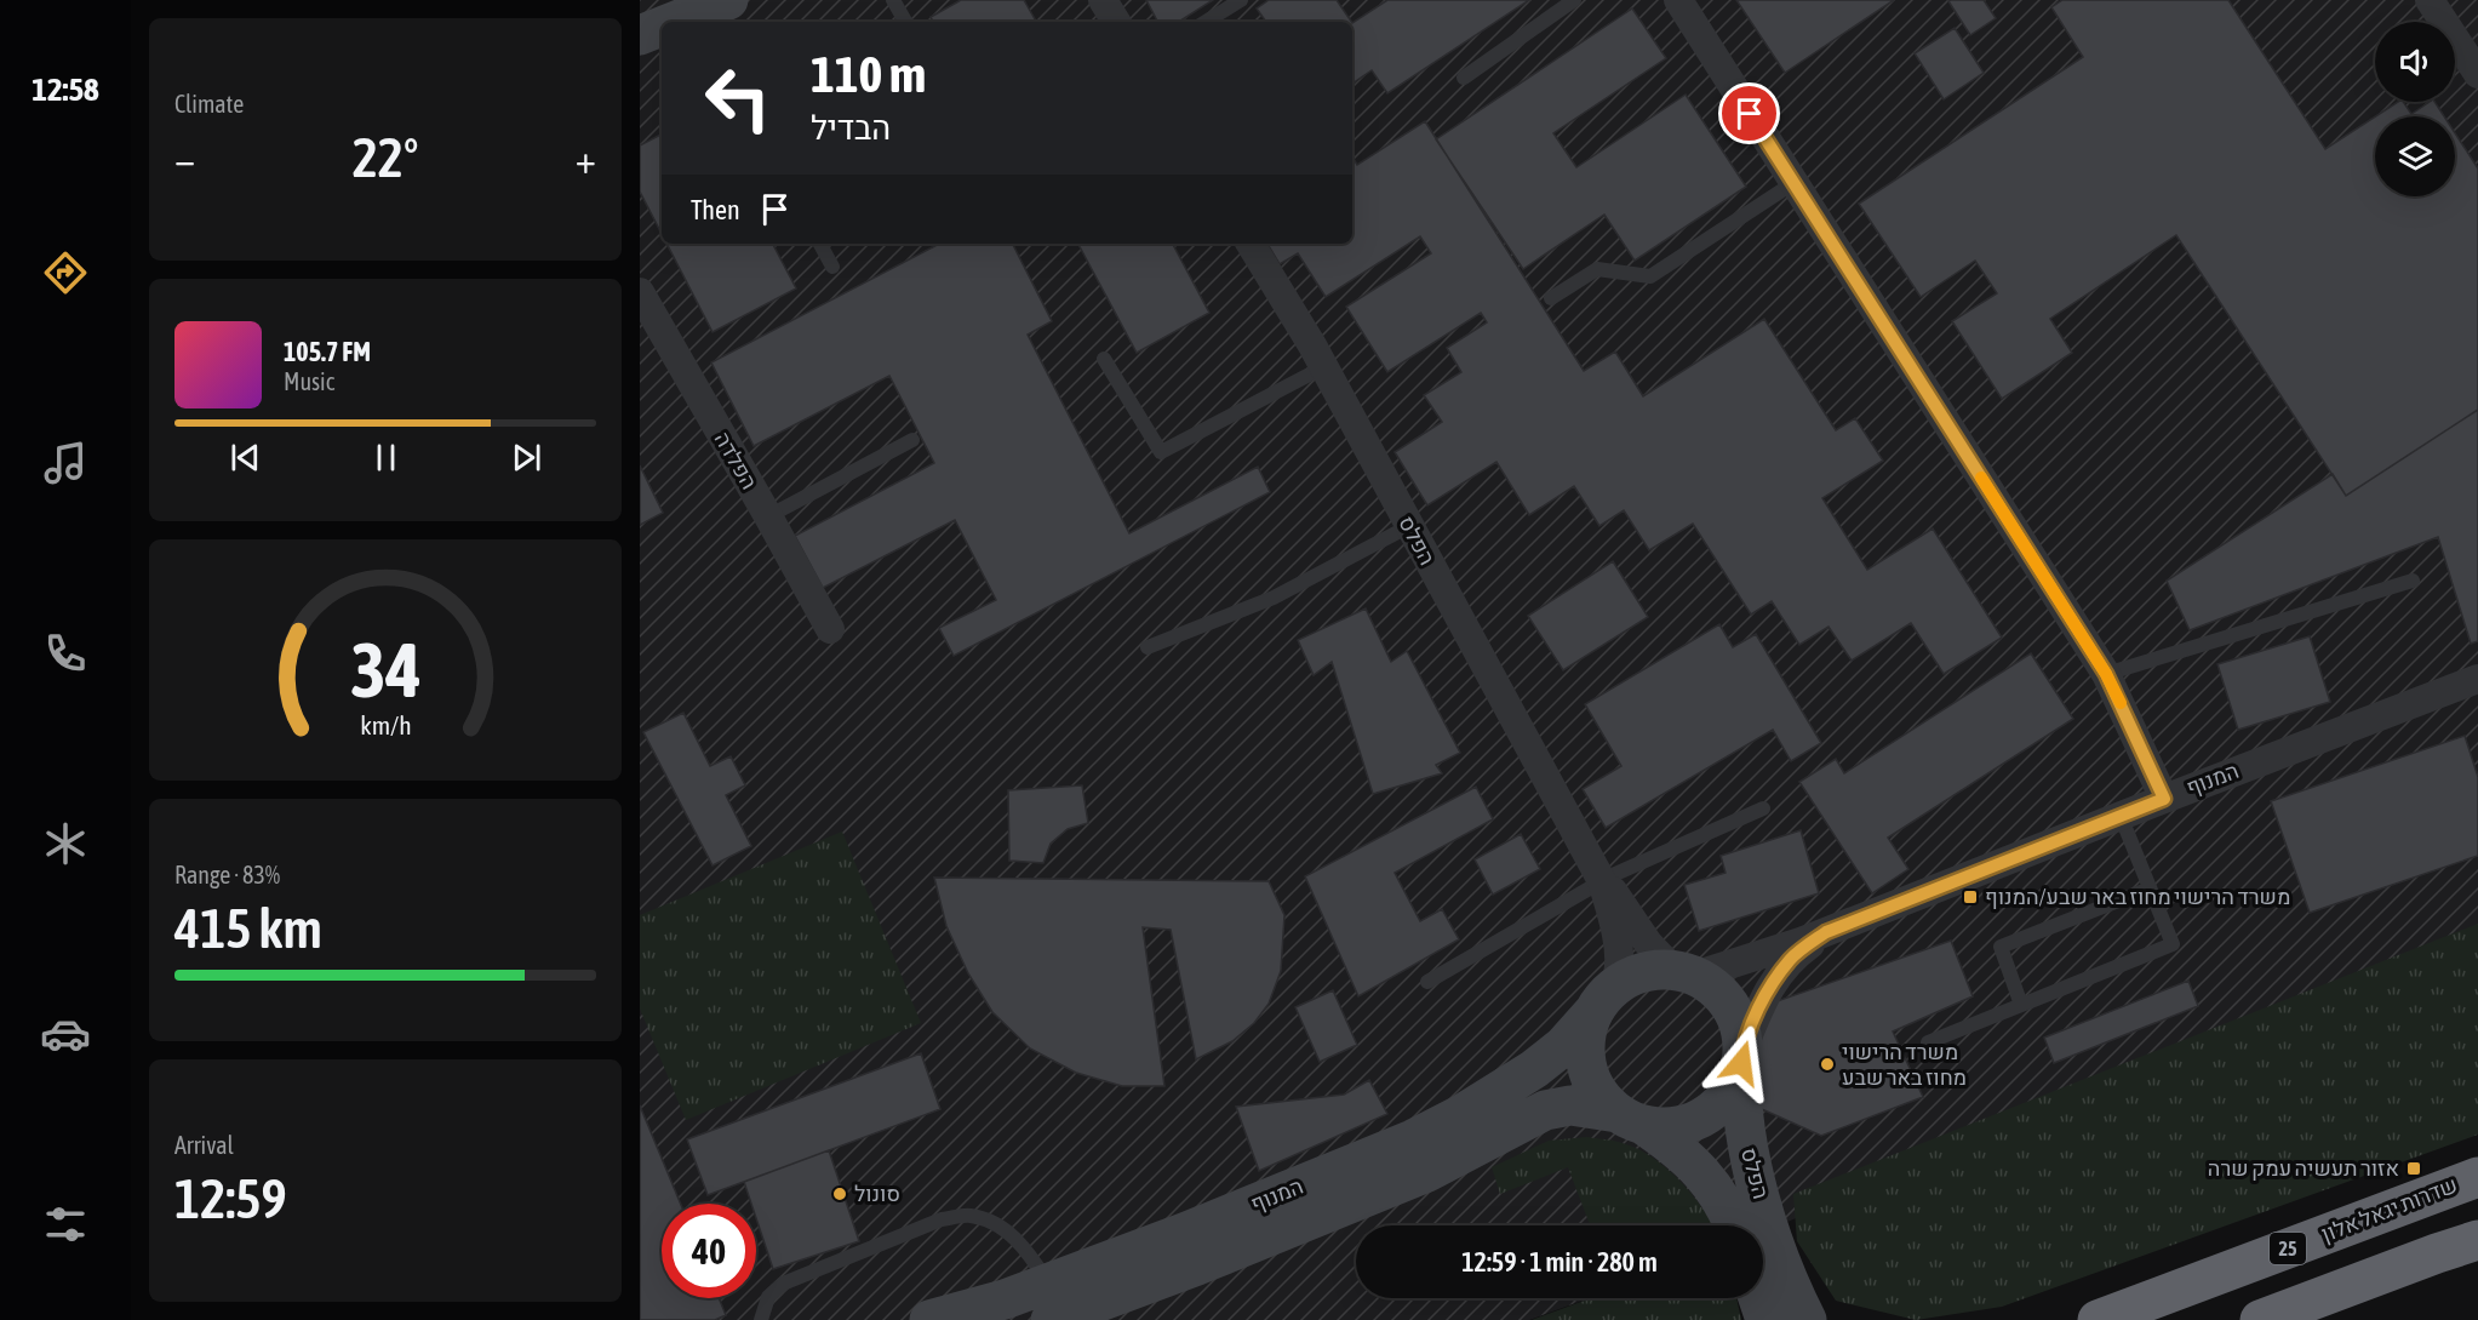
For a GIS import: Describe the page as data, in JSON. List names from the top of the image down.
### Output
{
  "streets": {
    "highway": ["שדרות יגאל אלון", "25"],
    "street": ["הפלדה", "הפלס", "המנוף"]
  },
  "crossings": [
    ["הפלס", "המנוף"]
  ],
  "places": {
    "transit": ["משרד הרישוי מחוז באר שבע/המנוף", "אזור תעשיה עמק שרה"],
    "other": ["משרד הרישוי מחוז באר שבע", "סונול"]
  },
  "page": {
    "tabs": "12:58",
    "tile": [
      "Climate",
      ["Range · 83%", "415 km"],
      ["Arrival", "12:59"]
    ],
    "turn": ["110 m", "הבדיל"],
    "heat": ["−", "22°", "+"],
    "then": "Then",
    "song": ["105.7 FM", "Music"],
    "limit": "40",
    "trip": "12:59 · 1 min · 280 m",
    "gauge": ["34", "km/h"]
  }
}
